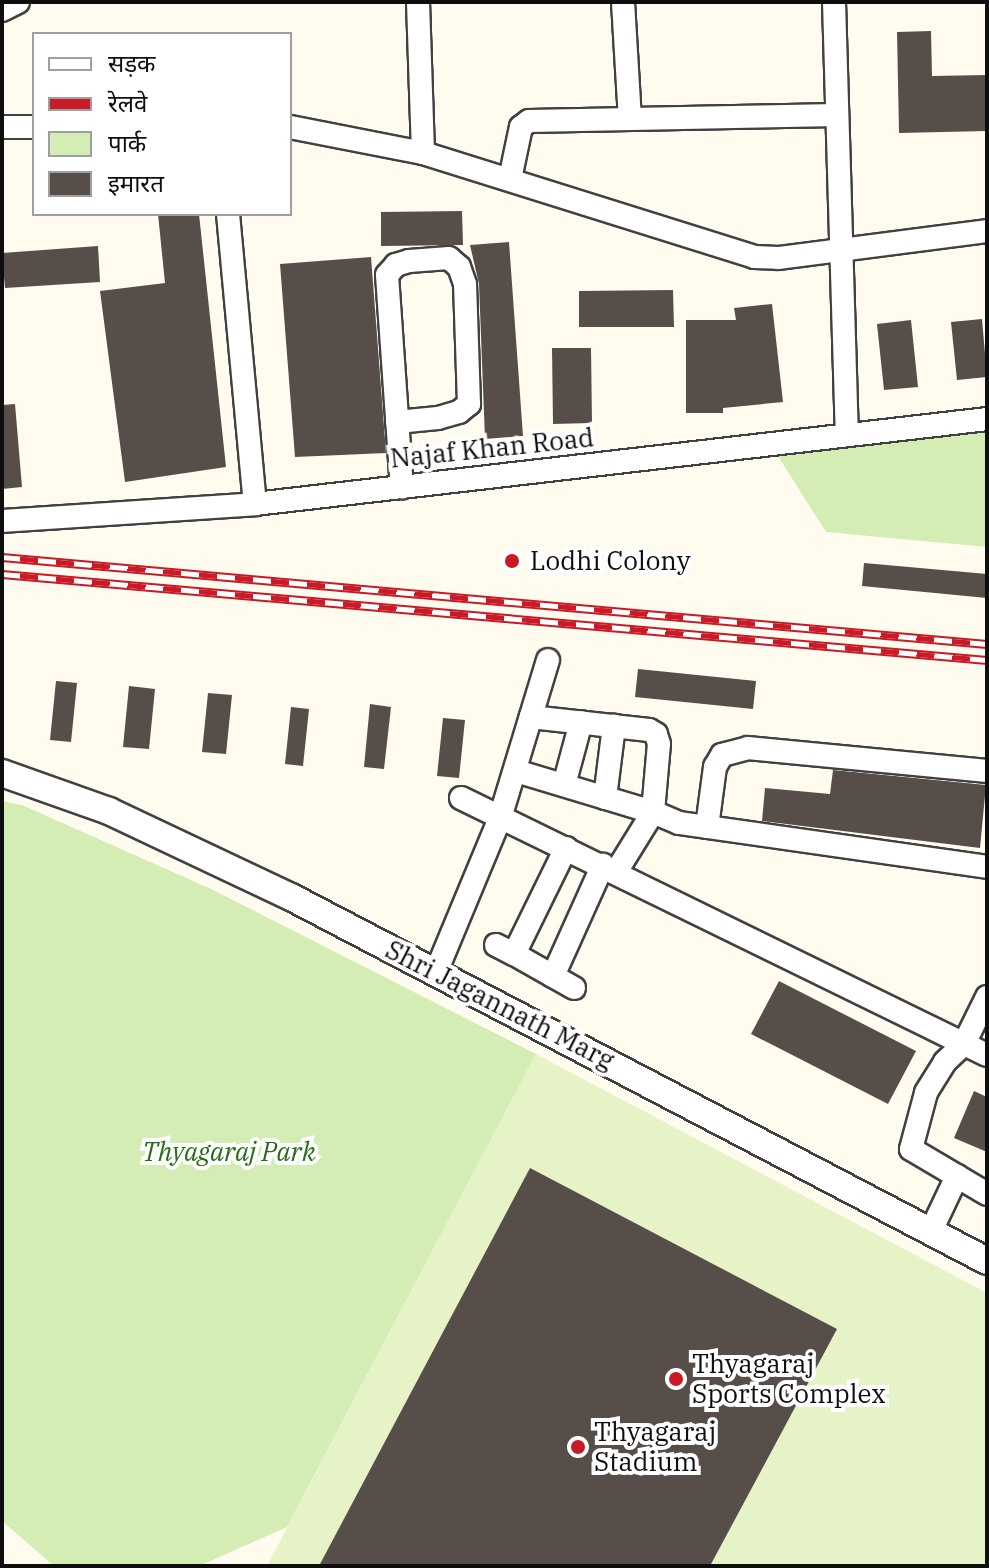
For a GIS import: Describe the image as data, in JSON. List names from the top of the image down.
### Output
{
  "streets": {
    "street": ["Najaf Khan Road", "Shri Jagannath Marg"]
  },
  "parks": ["Thyagaraj Park"],
  "places": ["Lodhi Colony", "Thyagaraj Sports Complex", "Thyagaraj Stadium"],
  "legend": [
    "सड़क",
    "रेलवे",
    "पार्क",
    "इमारत"
  ]
}
